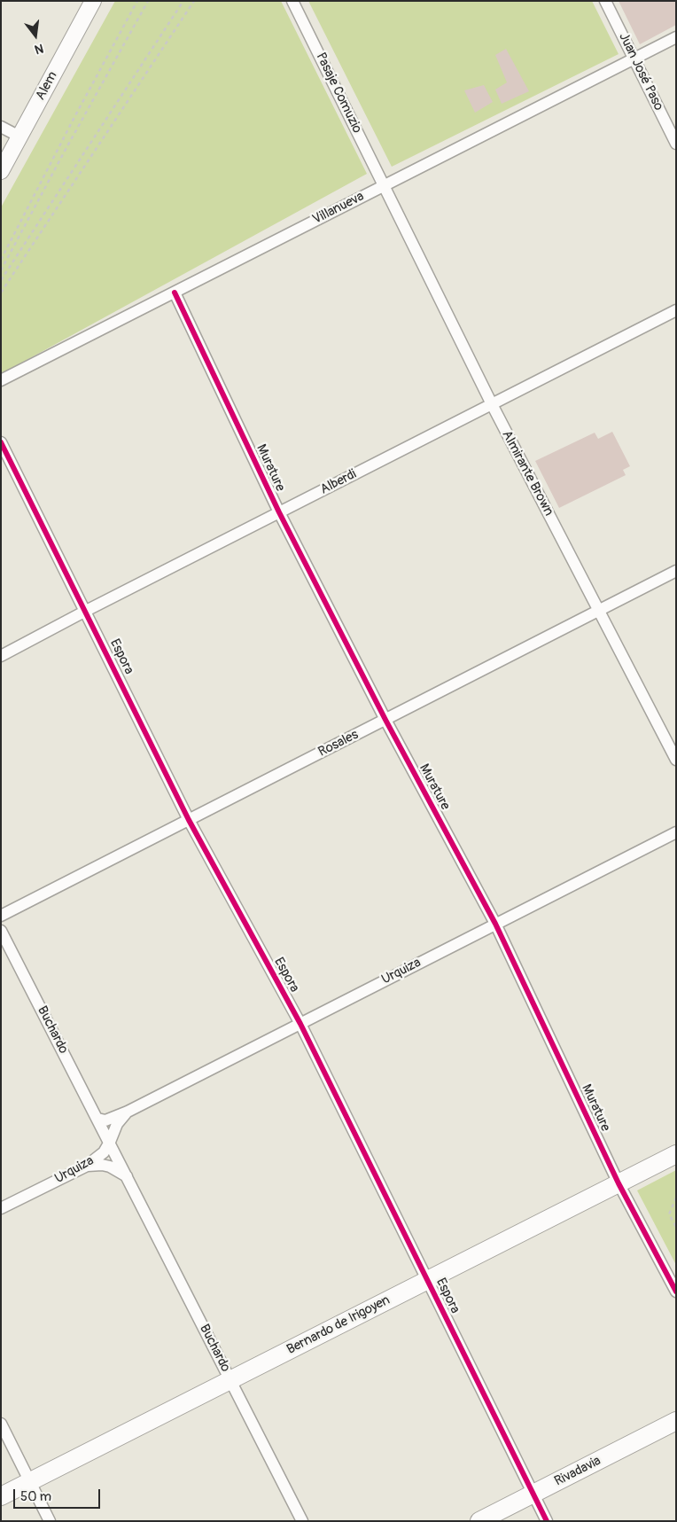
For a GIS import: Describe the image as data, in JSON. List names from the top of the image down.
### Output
{
  "streets": {
    "main road": ["Alem", "Bernardo de Irigoyen", "Rivadavia"],
    "street": [
      "Juan José Paso",
      "Pasaje Comuzio",
      "Villanueva",
      "Murature",
      "Almirante Brown",
      "Alberdi",
      "Espora",
      "Rosales",
      "Urquiza",
      "Buchardo"
    ]
  },
  "crossings": [
    ["Juan José Paso", "Villanueva"],
    ["Pasaje Comuzio", "Villanueva"],
    ["Pasaje Comuzio", "Almirante Brown"],
    ["Villanueva", "Murature"],
    ["Villanueva", "Almirante Brown"],
    ["Murature", "Alberdi"],
    ["Murature", "Rosales"],
    ["Murature", "Urquiza"],
    ["Murature", "Bernardo de Irigoyen"],
    ["Almirante Brown", "Alberdi"],
    ["Almirante Brown", "Rosales"],
    ["Alberdi", "Espora"],
    ["Espora", "Rosales"],
    ["Espora", "Urquiza"],
    ["Espora", "Bernardo de Irigoyen"],
    ["Espora", "Rivadavia"],
    ["Urquiza", "Buchardo"],
    ["Buchardo", "Bernardo de Irigoyen"]
  ],
  "scale_bar": "50 m",
  "north": "bottom"
}
